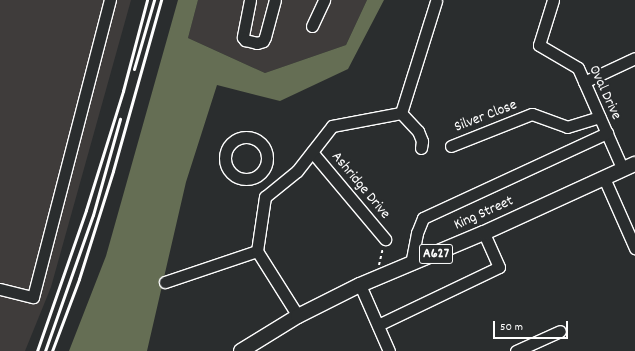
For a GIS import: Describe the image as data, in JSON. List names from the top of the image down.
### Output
{
  "streets": {
    "main road": ["King Street", "A627"],
    "street": ["Oval Drive", "Silver Close", "Ashridge Drive"]
  },
  "crossings": [
    ["Oval Drive", "Silver Close"],
    ["Oval Drive", "King Street"]
  ],
  "scale_bar": "50 m"
}
